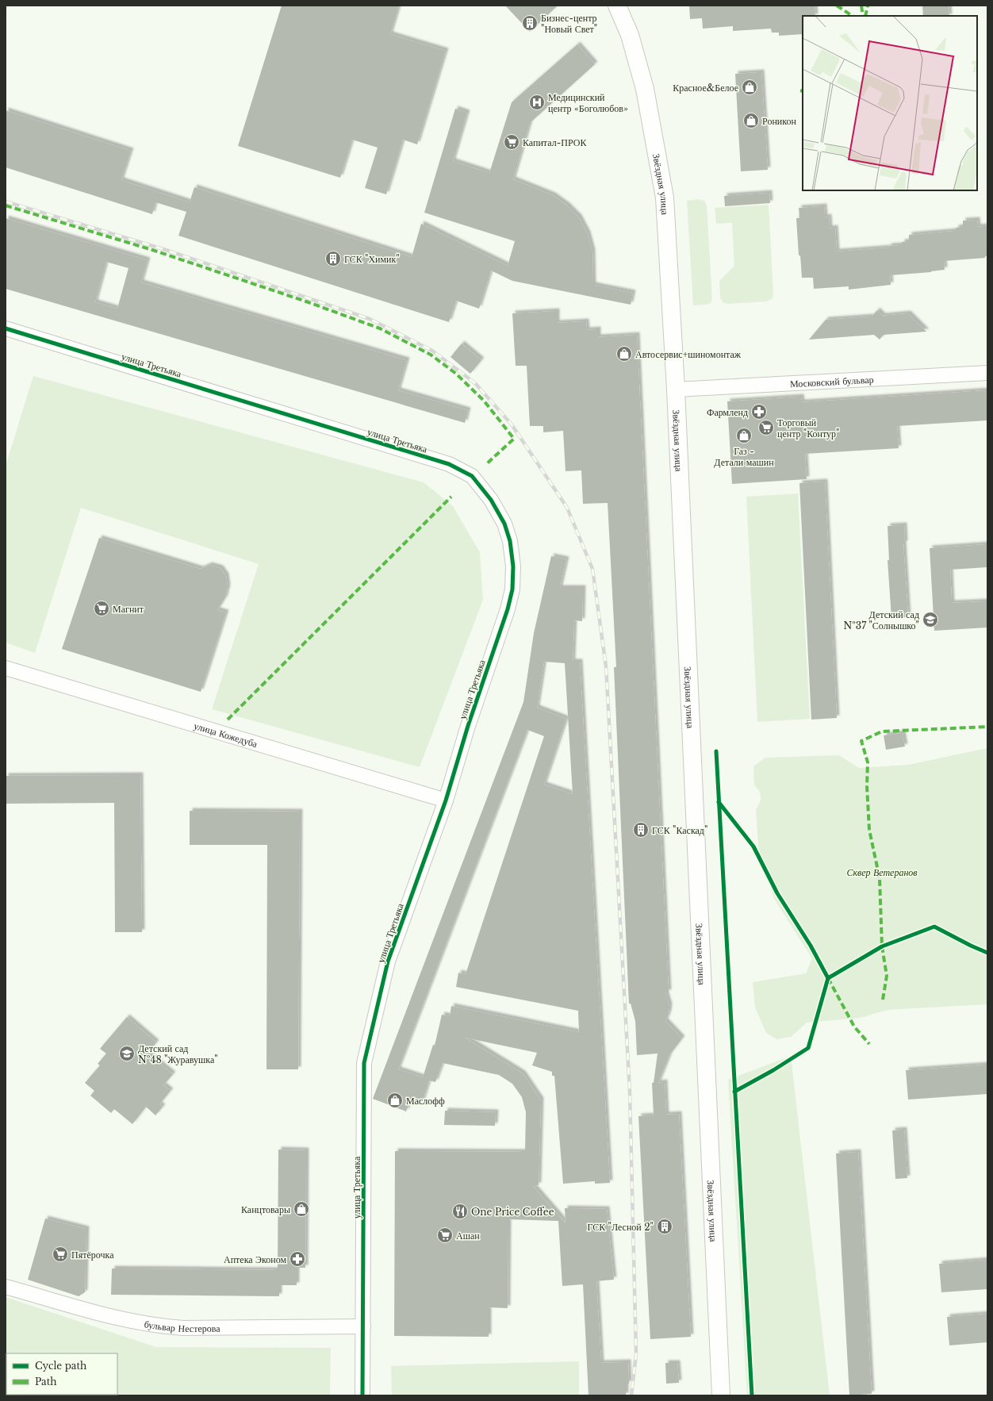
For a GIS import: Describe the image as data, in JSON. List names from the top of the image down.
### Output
{
  "streets": {
    "main road": ["Звёздная улица"],
    "street": [
      "улица Третьяка",
      "Московский бульвар",
      "улица Кожедуба",
      "бульвар Нестерова"
    ]
  },
  "crossings": [
    ["Звёздная улица", "Московский бульвар"],
    ["улица Третьяка", "улица Кожедуба"],
    ["улица Третьяка", "бульвар Нестерова"]
  ],
  "parks": ["Сквер Ветеранов"],
  "places": {
    "building": [
      "Бизнес-центр \"Новый Свет\"",
      "ГСК \"Химик\"",
      "ГСК \"Каскад\"",
      "ГСК \"Лесной 2\""
    ],
    "shop": [
      "Красное&Белое",
      "Роникон",
      "Автосервис+шиномонтаж",
      "Газ - Детали машин",
      "Маслофф",
      "Канцтовары"
    ],
    "hospital": ["Медицинский центр «Боголюбов»"],
    "supermarket": [
      "Капитал-ПРОК",
      "Торговый центр \"Контур\"",
      "Магнит",
      "Ашан",
      "Пятёрочка"
    ],
    "pharmacy": ["Фармленд", "Аптека Эконом"],
    "school or university": ["Детский сад №37 \"Солнышко\"", "Детский сад №48 \"Журавушка\""],
    "restaurant": ["One Price Coffee"]
  },
  "legend": ["Cycle path", "Path"]
}
